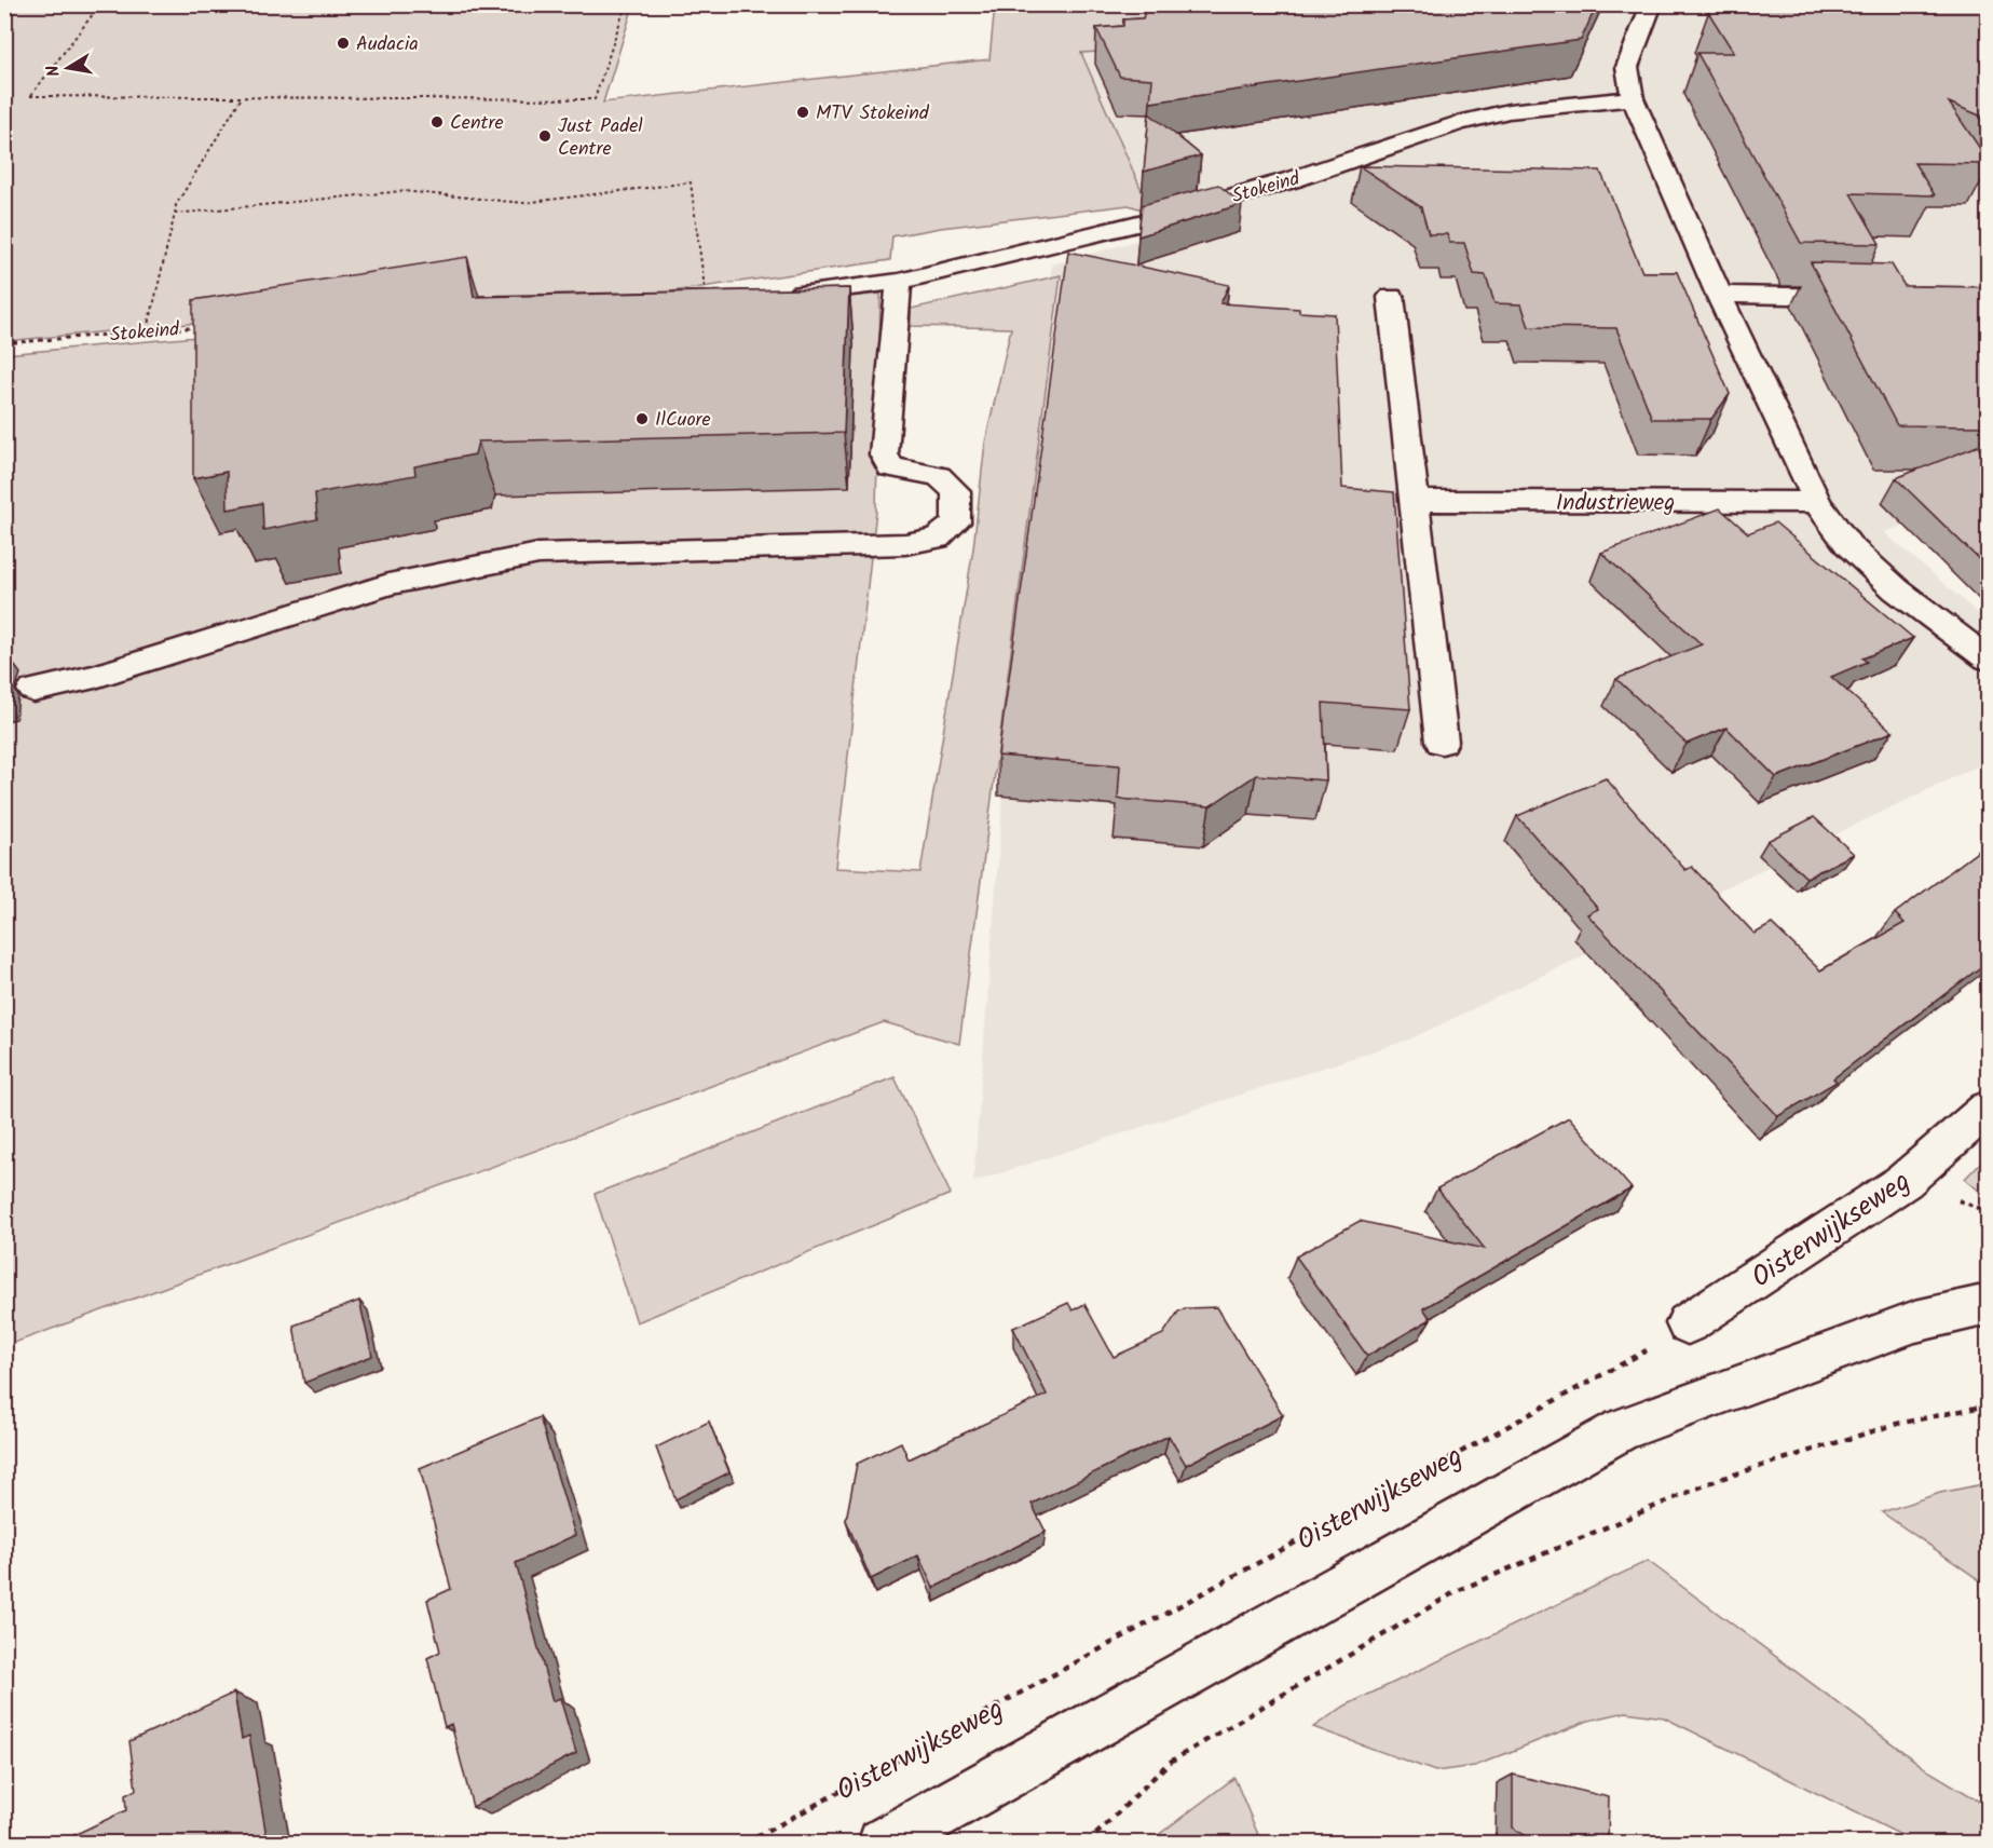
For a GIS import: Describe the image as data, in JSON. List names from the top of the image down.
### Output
{
  "streets": {
    "street": ["Stokeind", "Industrieweg", "Oisterwijkseweg"]
  },
  "places": [
    "Audacia",
    "MTV Stokeind",
    "Centre",
    "Just Padel Centre",
    "IlCuore"
  ],
  "north": "left"
}
